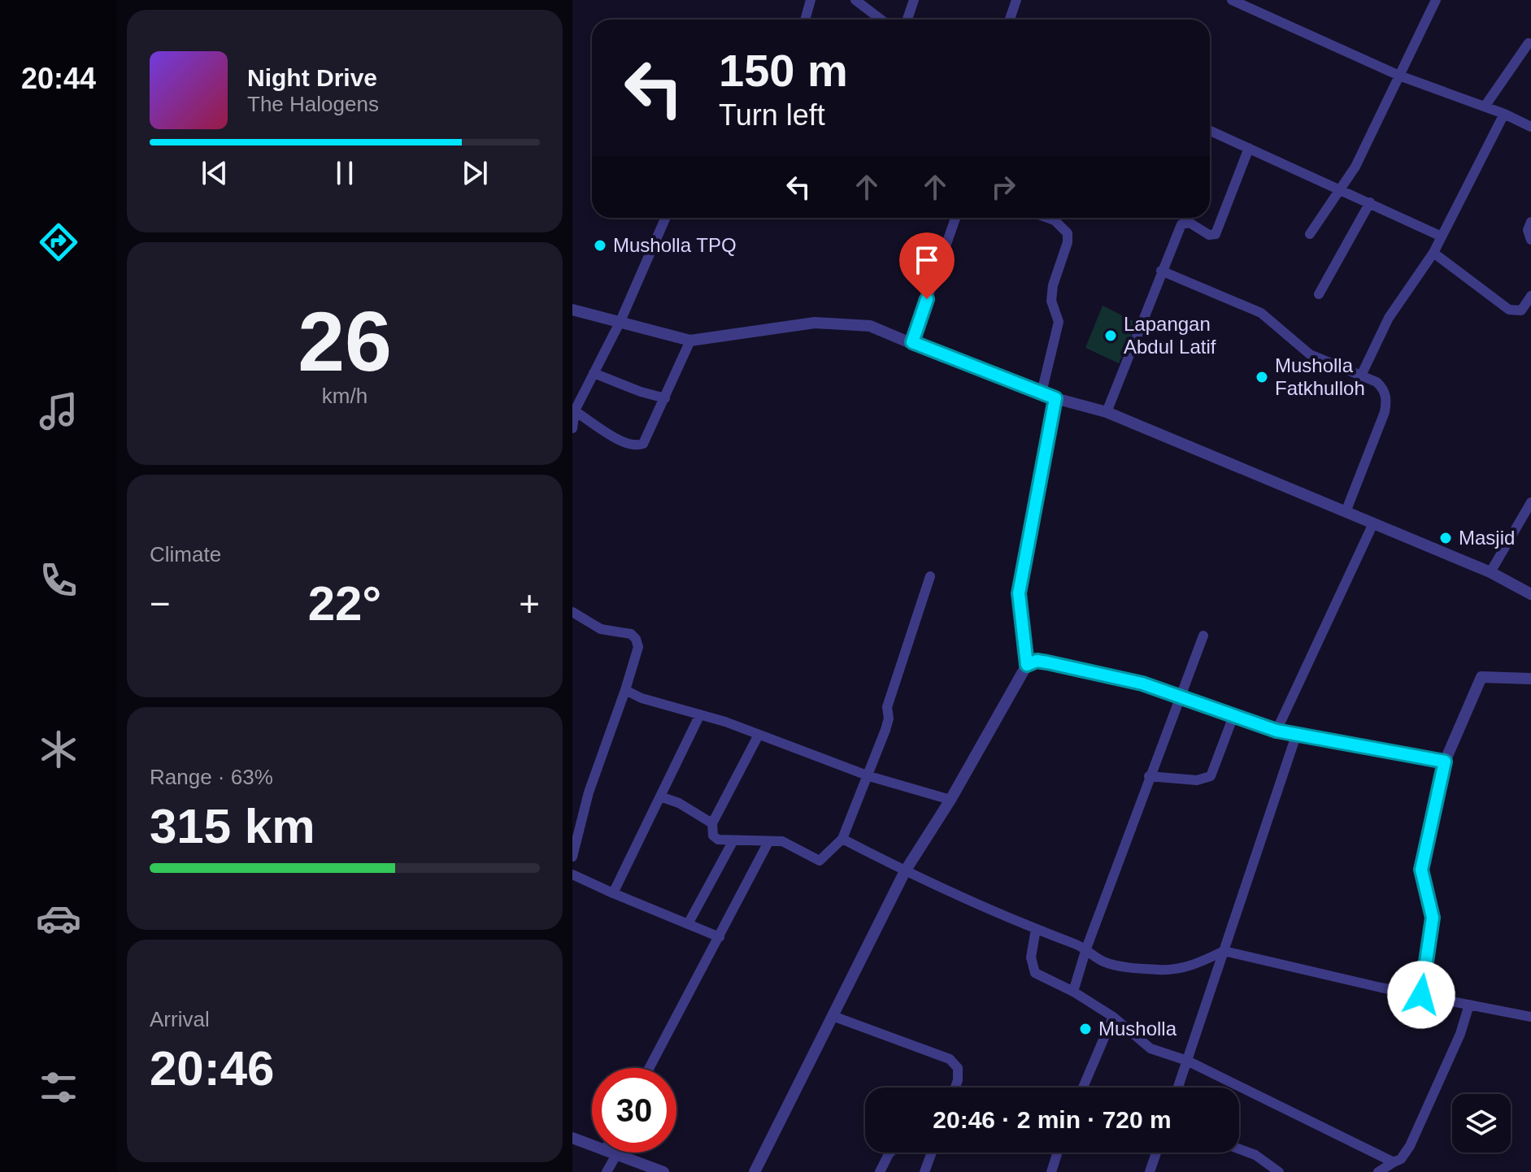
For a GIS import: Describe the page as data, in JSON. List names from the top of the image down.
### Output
{
  "places": [
    "Musholla TPQ",
    "Lapangan Abdul Latif",
    "Musholla Fatkhulloh",
    "Masjid",
    "Musholla"
  ],
  "page": {
    "tabs": "20:44",
    "turn": ["150 m", "Turn left"],
    "song": ["Night Drive", "The Halogens"],
    "tile": [
      ["26", "km/h"],
      "Climate",
      ["Range · 63%", "315 km"],
      ["Arrival", "20:46"]
    ],
    "heat": ["−", "22°", "+"],
    "limit": "30",
    "trip": "20:46 · 2 min · 720 m"
  }
}
